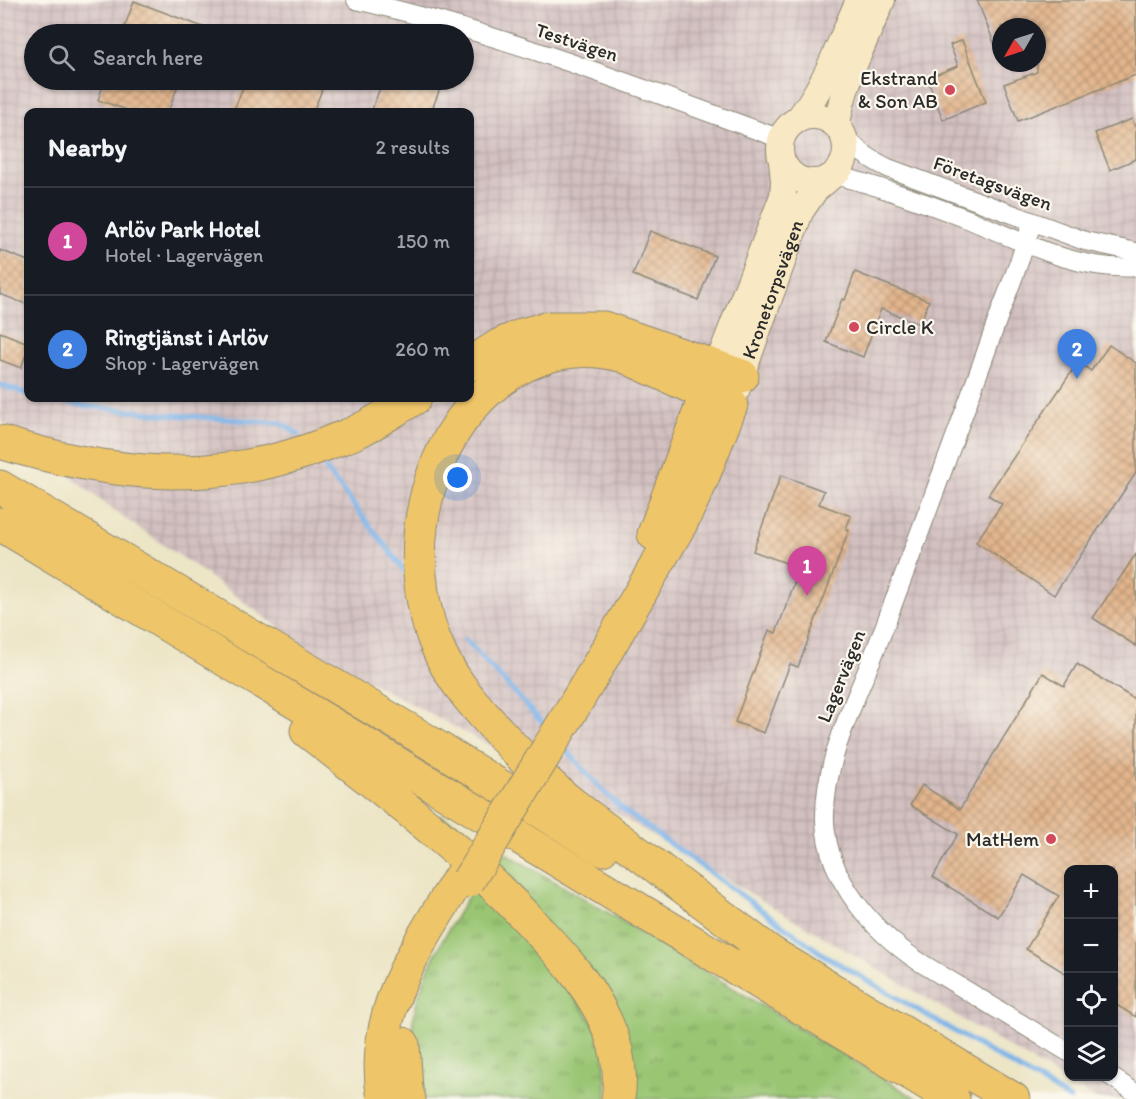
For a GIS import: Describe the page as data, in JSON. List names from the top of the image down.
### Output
{
  "streets": {
    "main road": ["Kronetorpsvägen"],
    "street": ["Testvägen", "Företagsvägen", "Lagervägen"]
  },
  "crossings": [
    ["Testvägen", "Företagsvägen"],
    ["Testvägen", "Kronetorpsvägen"],
    ["Företagsvägen", "Kronetorpsvägen"],
    ["Företagsvägen", "Lagervägen"]
  ],
  "places": ["Ekstrand & Son AB", "Circle K", "MatHem"],
  "north": "bottom left",
  "page": {
    "search": "Search here",
    "heading": ["Nearby", "2 results"],
    "list": [
      {
        "mark": "1",
        "name": "Arlöv Park Hotel",
        "note": "Hotel · Lagervägen",
        "value": "150 m"
      },
      {
        "mark": "2",
        "name": "Ringtjänst i Arlöv",
        "note": "Shop · Lagervägen",
        "value": "260 m"
      }
    ],
    "pins": ["2", "1"],
    "map_buttons": ["+", "−"]
  }
}
